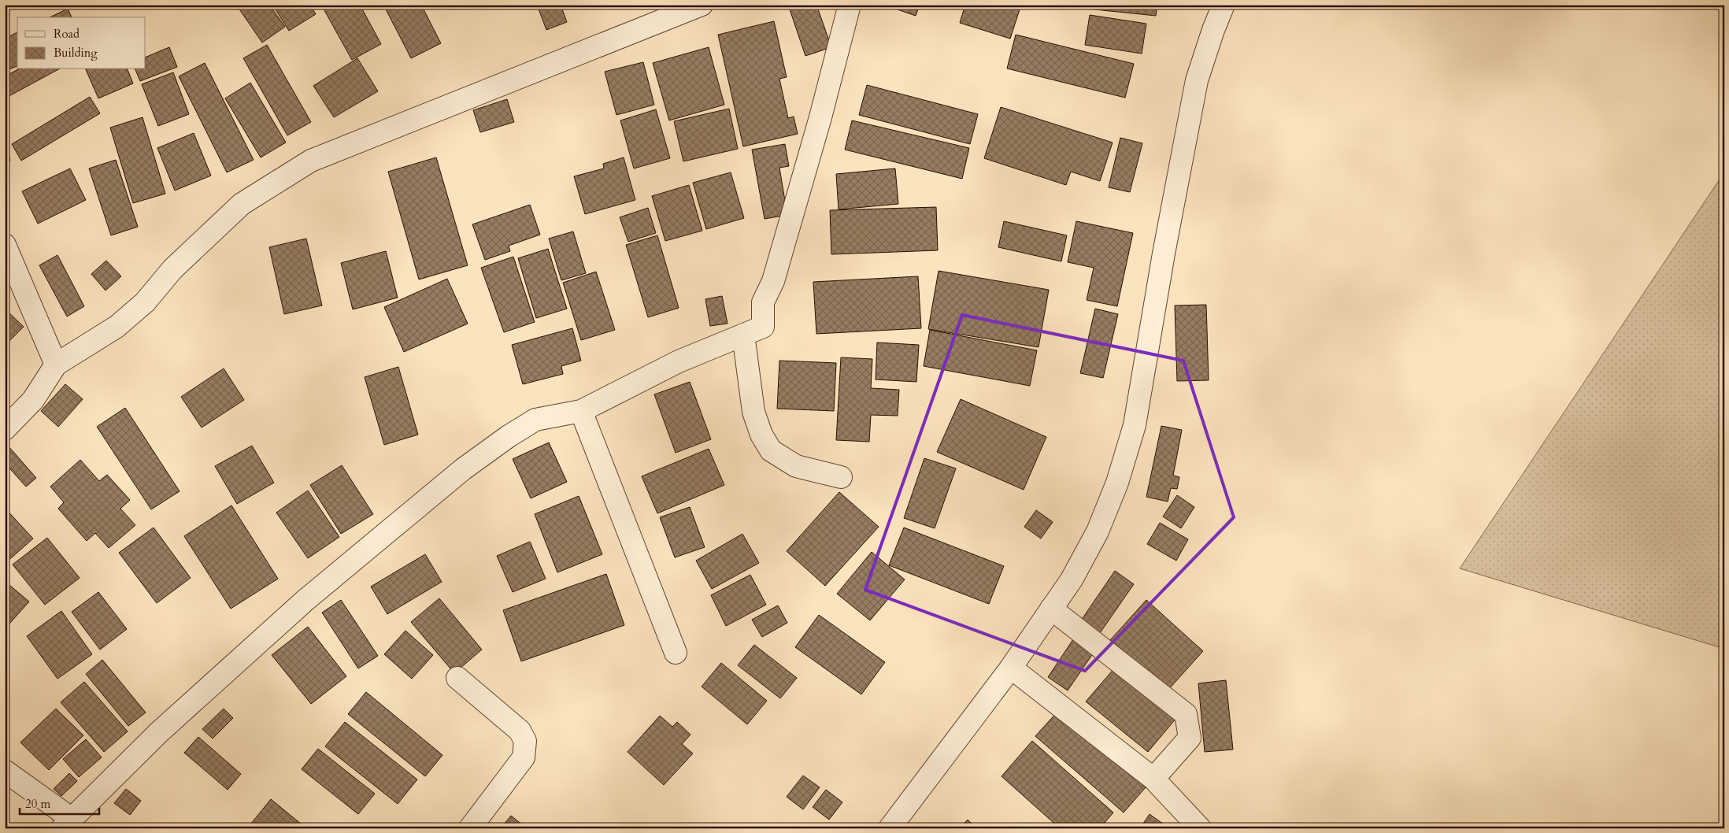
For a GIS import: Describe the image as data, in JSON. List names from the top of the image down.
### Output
{
  "legend": ["Road", "Building"],
  "scale_bar": "20 m"
}
